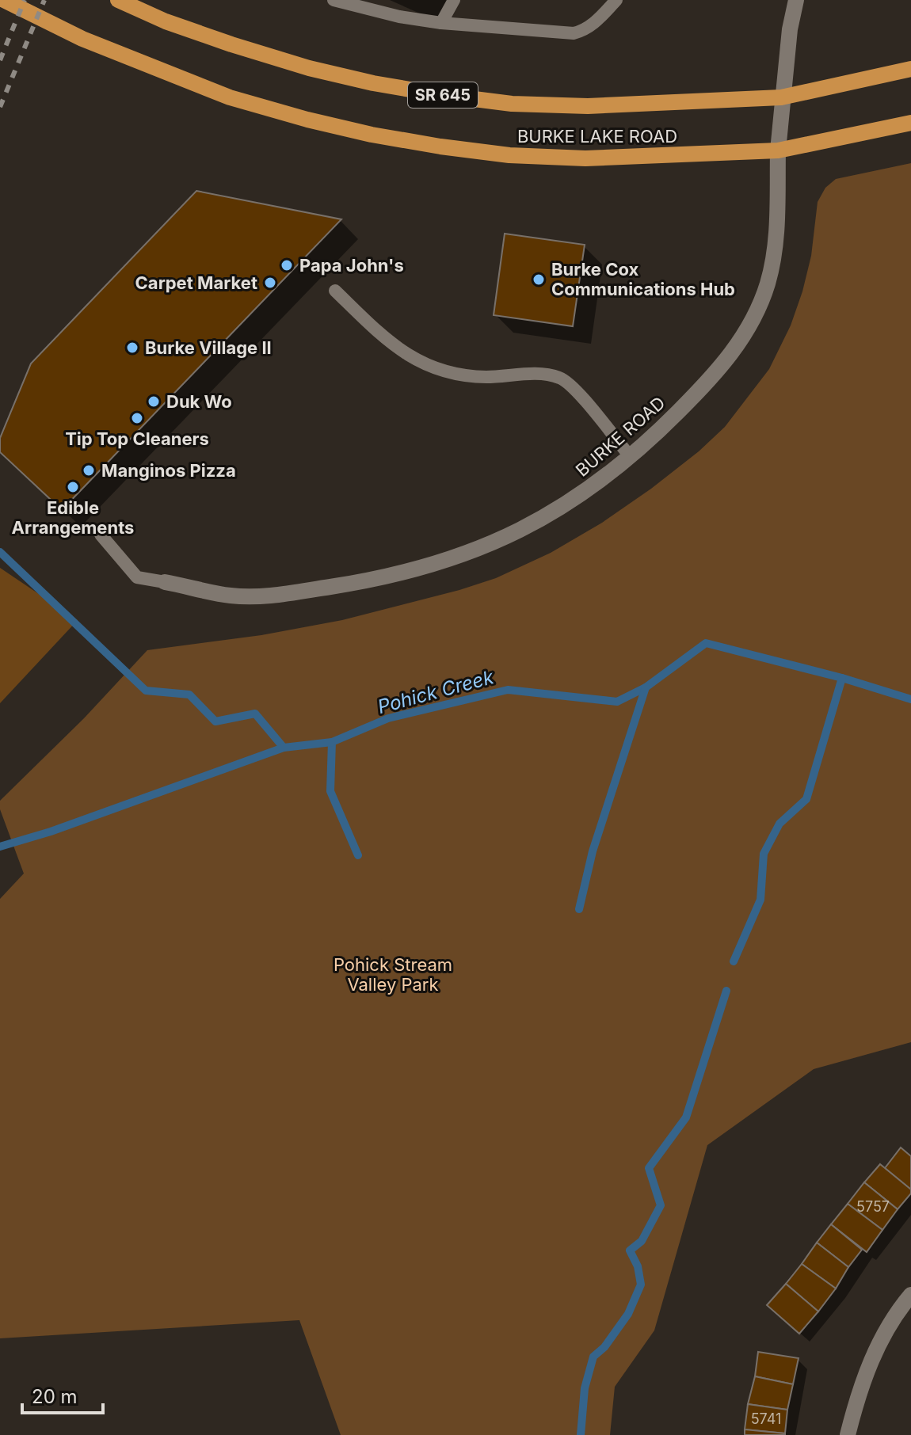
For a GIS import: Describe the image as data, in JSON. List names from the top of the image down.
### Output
{
  "streets": {
    "main road": ["SR 645", "BURKE LAKE ROAD"],
    "street": ["BURKE ROAD"]
  },
  "crossings": [
    ["BURKE LAKE ROAD", "BURKE ROAD"]
  ],
  "water": ["Pohick Creek"],
  "parks": ["Pohick Stream Valley Park"],
  "places": [
    "Papa John's",
    "Burke Cox Communications Hub",
    "Carpet Market",
    "Burke Village II",
    "Duk Wo",
    "Tip Top Cleaners",
    "Manginos Pizza",
    "Edible Arrangements"
  ],
  "house_numbers": ["5757", "5741"],
  "scale_bar": "20 m"
}
